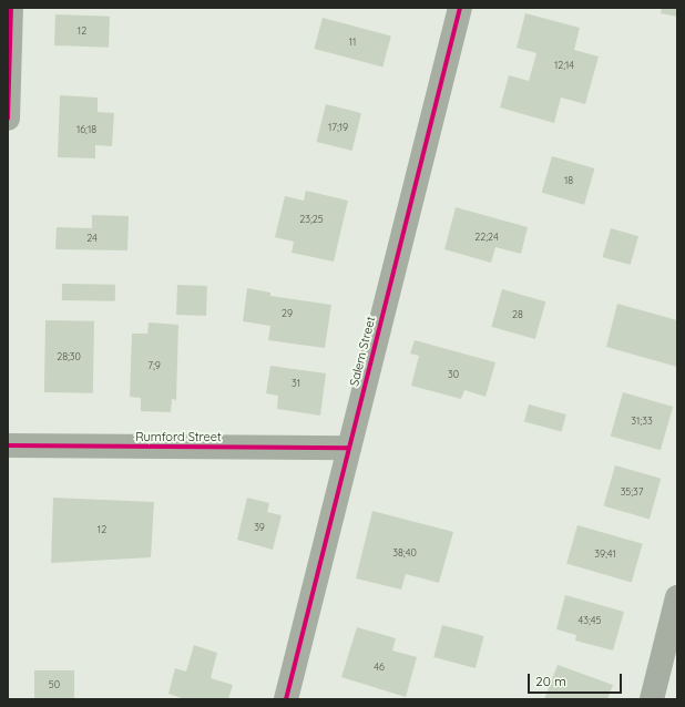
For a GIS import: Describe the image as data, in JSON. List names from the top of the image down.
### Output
{
  "streets": {
    "street": ["Salem Street", "Rumford Street"]
  },
  "crossings": [
    ["Salem Street", "Rumford Street"]
  ],
  "house_numbers": [
    "12",
    "11",
    "12;14",
    "17;19",
    "16;18",
    "18",
    "23;25",
    "22;24",
    "24",
    "29",
    "28",
    "28;30",
    "7;9",
    "30",
    "31",
    "31;33",
    "35;37",
    "39",
    "12",
    "38;40",
    "39;41",
    "43;45",
    "46",
    "50"
  ],
  "scale_bar": "20 m"
}
